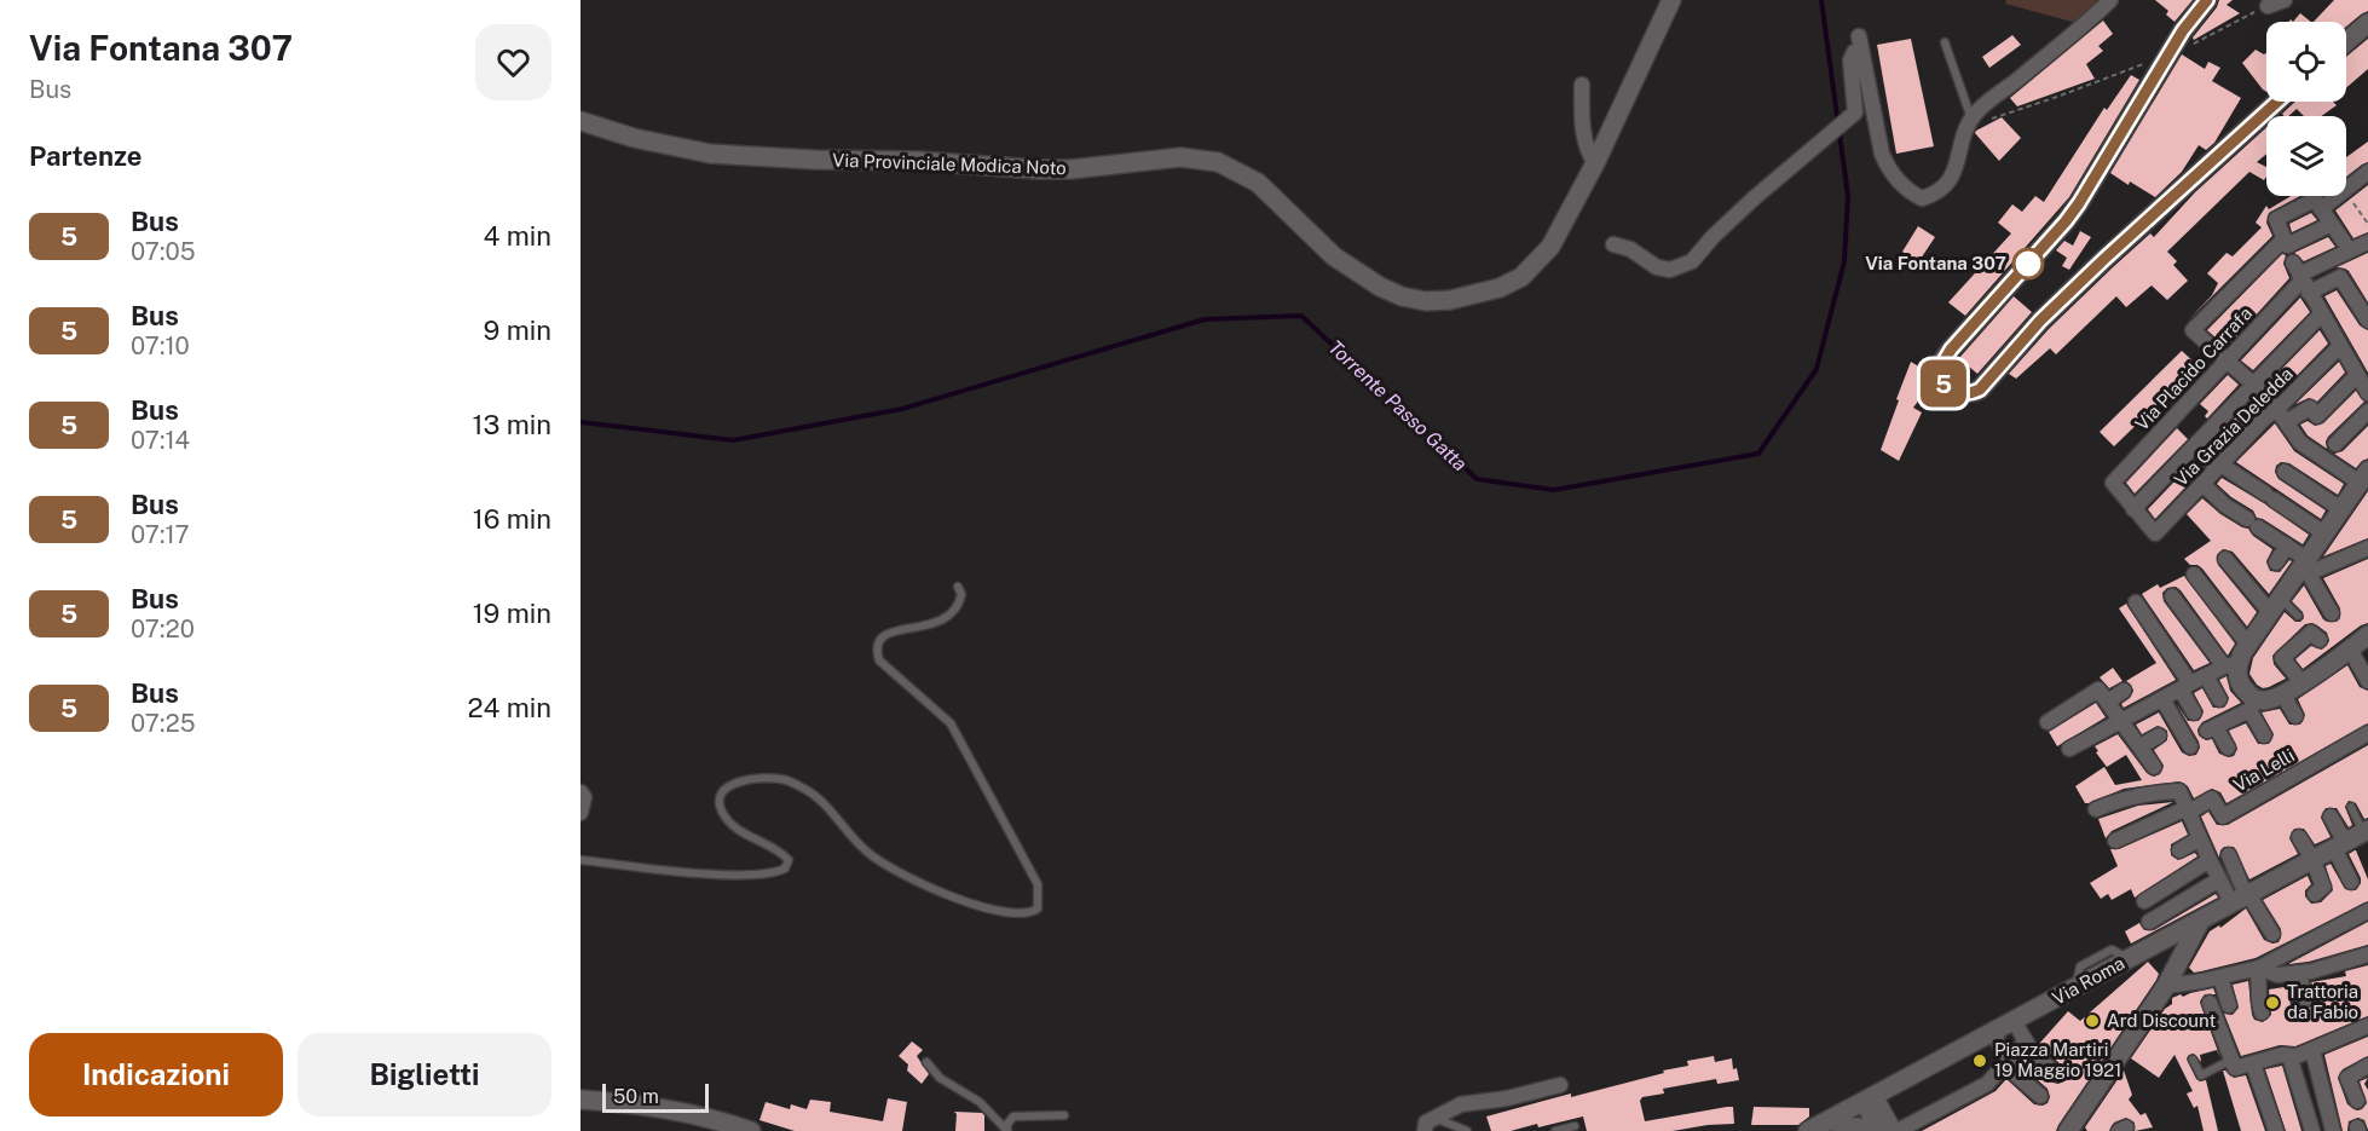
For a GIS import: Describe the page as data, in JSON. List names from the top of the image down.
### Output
{
  "streets": {
    "street": [
      "Via Provinciale Modica Noto",
      "Via Placido Carrafa",
      "Via Grazia Deledda",
      "Via Lelli",
      "Via Roma"
    ]
  },
  "crossings": [
    ["Via Placido Carrafa", "Via Grazia Deledda"]
  ],
  "water": ["Torrente Passo Gatta"],
  "places": [
    "Via Fontana 307",
    "Trattoria da Fabio",
    "Ard Discount",
    "Piazza Martiri 19 Maggio 1921"
  ],
  "lines": ["bus line 5"],
  "scale_bar": "50 m",
  "page": {
    "heading": [
      ["Via Fontana 307", "Bus"],
      "Partenze"
    ],
    "on_map": "5",
    "list": [
      {
        "mark": "5",
        "name": "Bus",
        "note": "07:05",
        "value": "4 min"
      },
      {
        "mark": "5",
        "name": "Bus",
        "note": "07:10",
        "value": "9 min"
      },
      {
        "mark": "5",
        "name": "Bus",
        "note": "07:14",
        "value": "13 min"
      },
      {
        "mark": "5",
        "name": "Bus",
        "note": "07:17",
        "value": "16 min"
      },
      {
        "mark": "5",
        "name": "Bus",
        "note": "07:20",
        "value": "19 min"
      },
      {
        "mark": "5",
        "name": "Bus",
        "note": "07:25",
        "value": "24 min"
      }
    ],
    "buttons": ["Indicazioni", "Biglietti"],
    "scale": "50 m"
  }
}
